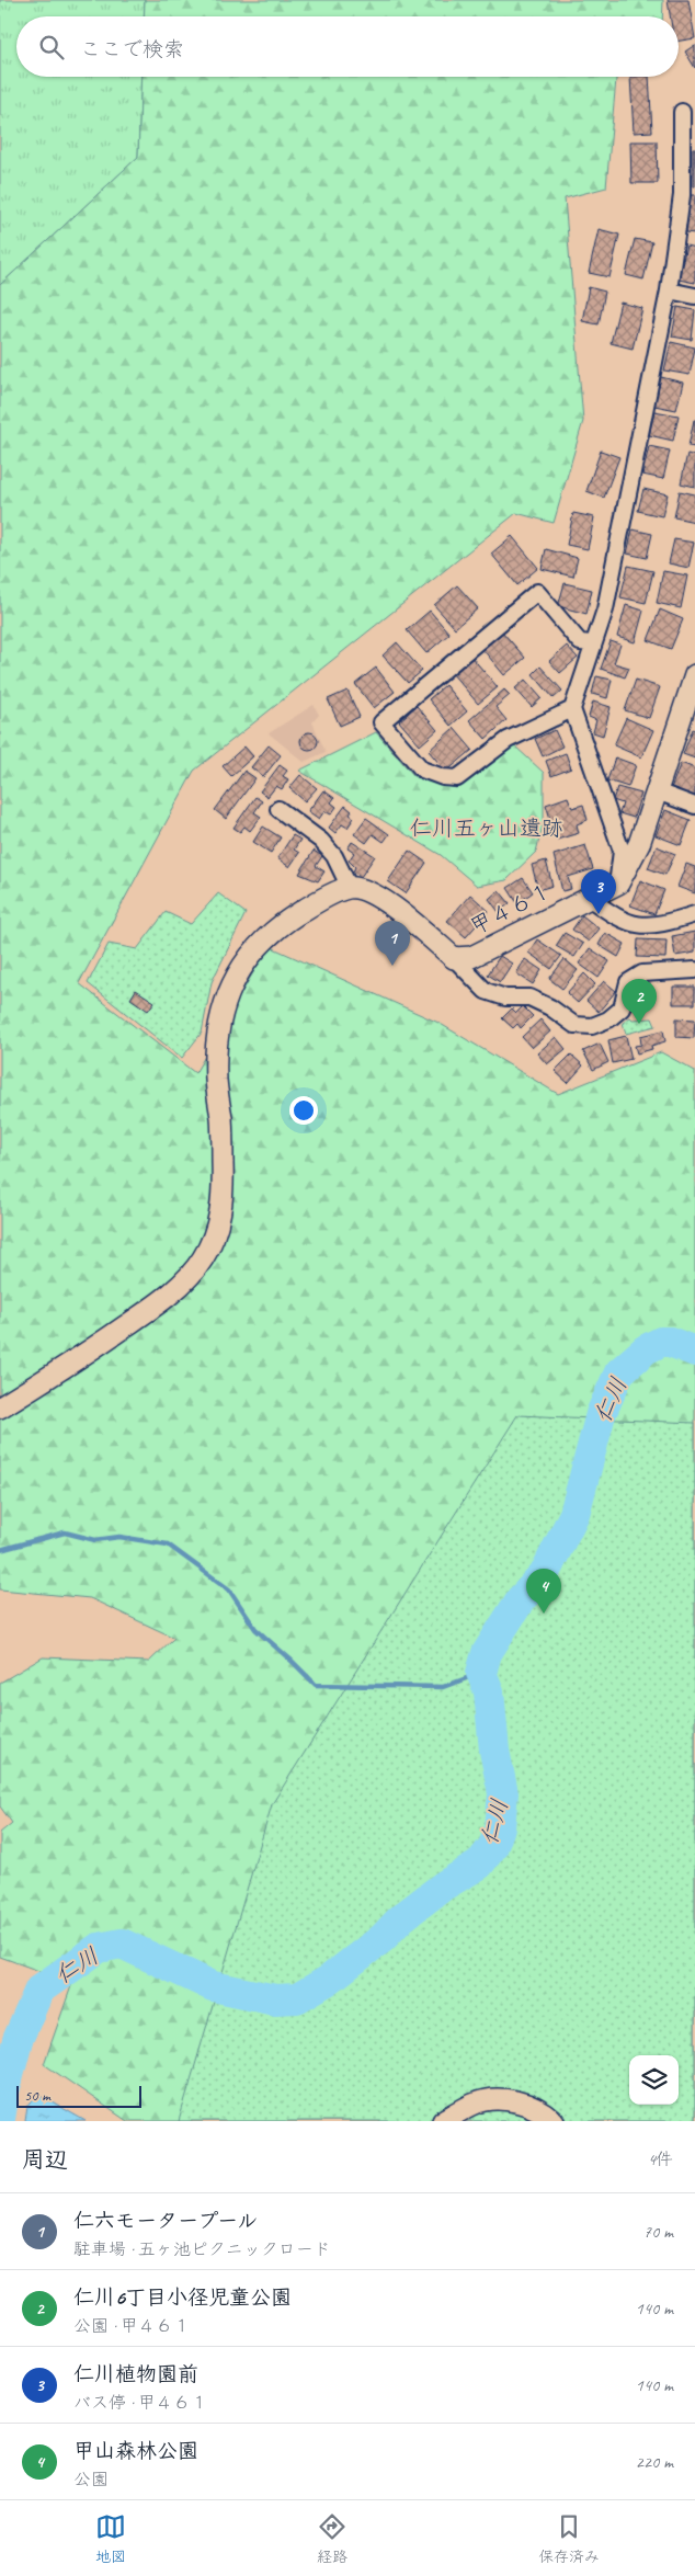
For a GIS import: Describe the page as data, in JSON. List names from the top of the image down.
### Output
{
  "streets": {
    "street": ["甲４６１"]
  },
  "water": ["仁川"],
  "parks": ["仁川五ヶ山遺跡"],
  "scale_bar": "50 m",
  "page": {
    "search": "ここで検索",
    "pins": [
      "3",
      "1",
      "2",
      "4"
    ],
    "scale": "50 m",
    "heading": ["周辺", "4件"],
    "list": [
      {
        "mark": "1",
        "name": "仁六モータープール",
        "note": "駐車場 · 五ヶ池ピクニックロード",
        "value": "70 m"
      },
      {
        "mark": "2",
        "name": "仁川6丁目小径児童公園",
        "note": "公園 · 甲４６１",
        "value": "140 m"
      },
      {
        "mark": "3",
        "name": "仁川植物園前",
        "note": "バス停 · 甲４６１",
        "value": "140 m"
      },
      {
        "mark": "4",
        "name": "甲山森林公園",
        "note": "公園",
        "value": "220 m"
      }
    ],
    "nav": ["地図", "経路", "保存済み"]
  }
}
